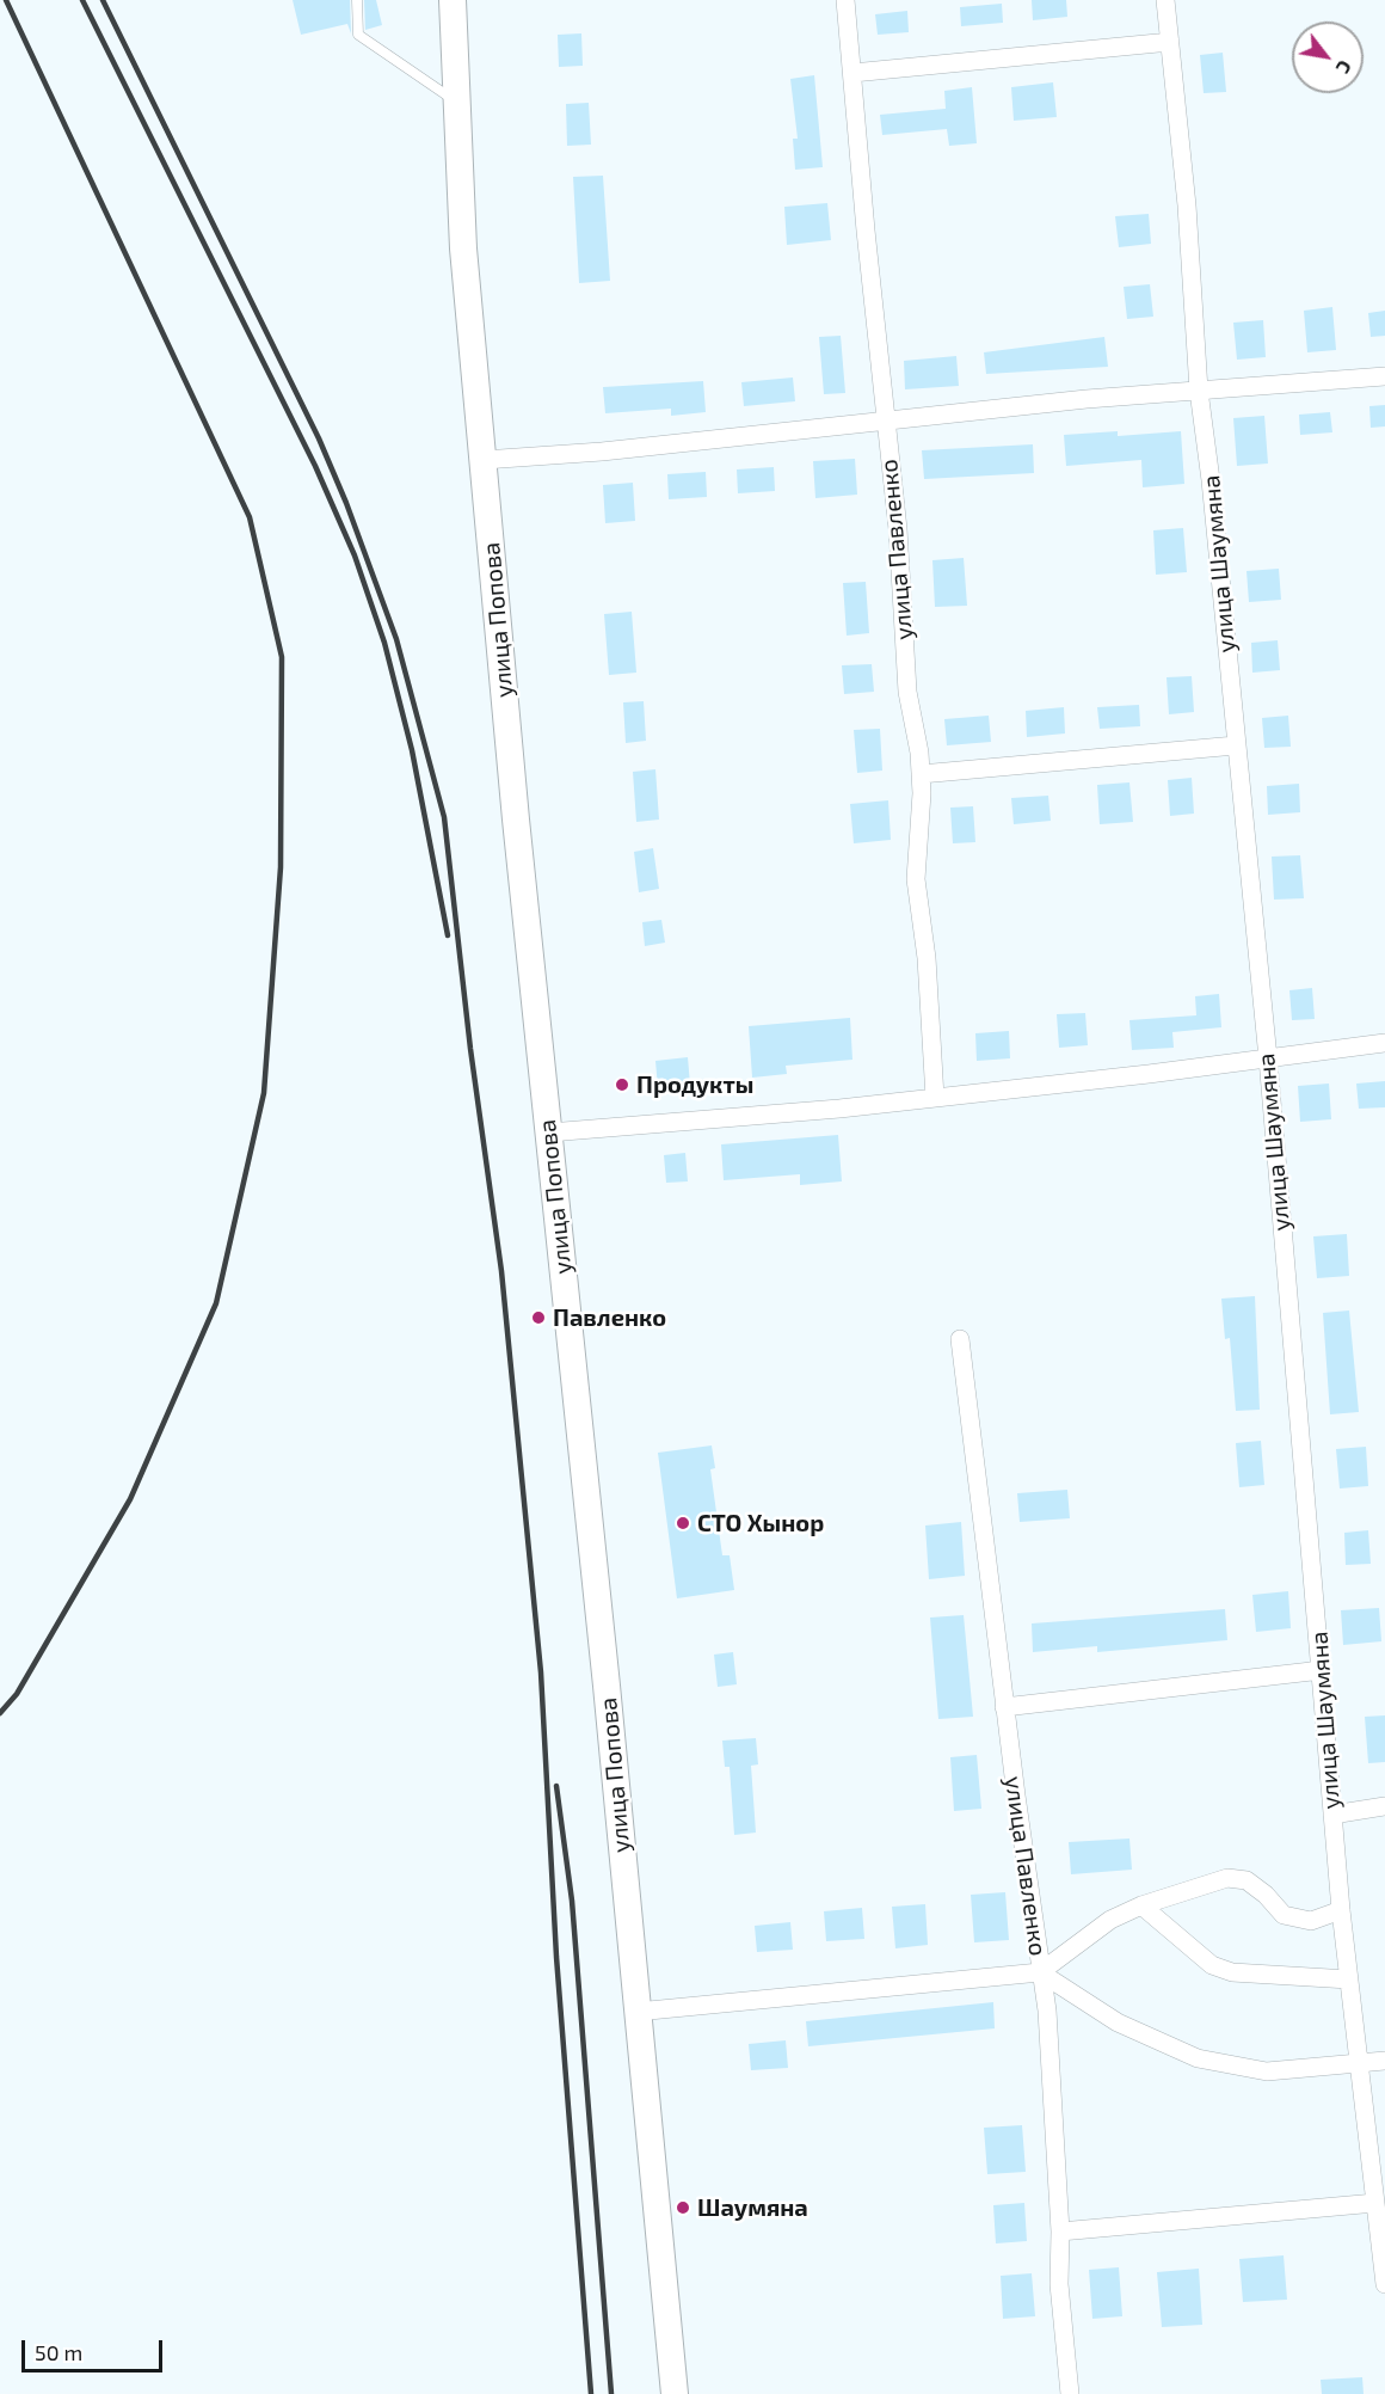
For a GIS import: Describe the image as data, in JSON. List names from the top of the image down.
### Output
{
  "streets": {
    "main road": ["улица Попова"],
    "street": ["улица Павленко", "улица Шаумяна"]
  },
  "places": [
    "Продукты",
    "Павленко",
    "СТО Хынор",
    "Шаумяна"
  ],
  "scale_bar": "50 m",
  "north": "bottom right"
}
